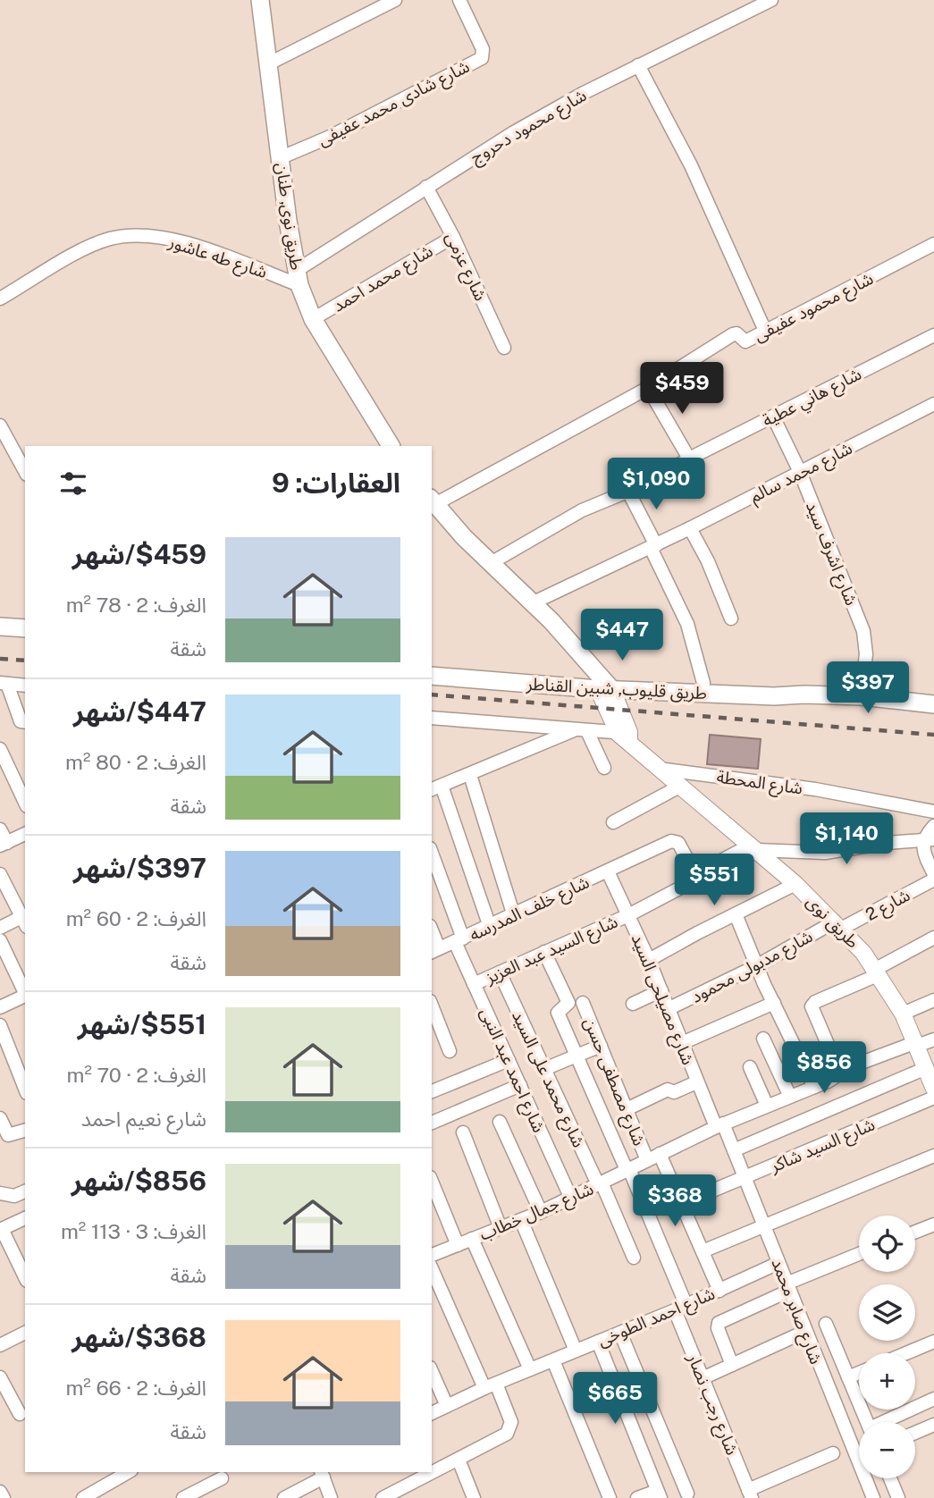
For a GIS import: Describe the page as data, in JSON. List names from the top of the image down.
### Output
{
  "streets": {
    "main road": ["طريق نوى, طنان", "طريق قليوب, شبين القناطر"],
    "street": [
      "شارع شادى محمد عفيفى",
      "شارع محمود دحروج",
      "شارع طه عاشور",
      "شارع عزمى",
      "شارع محمد احمد",
      "شارع محمود عفيفى",
      "شارع هاني عطية",
      "شارع محمد سالم",
      "شارع اشرف سيد",
      "شارع المحطة",
      "شارع 2",
      "شارع خلف المدرسه",
      "طريق نوى",
      "شارع السيد عبد العزيز",
      "شارع مدبولى محمود",
      "شارع مصيلحى السيد",
      "شارع احمد عبد النبى",
      "شارع محمد على السيد",
      "شارع مصطفى حسن",
      "شارع السيد شاكر",
      "شارع جمال خطاب",
      "شارع صابر محمد",
      "شارع احمد الطوخى",
      "شارع رجب نصار"
    ]
  },
  "crossings": [
    ["شارع شادى محمد عفيفى", "طريق نوى, طنان"],
    ["شارع محمود دحروج", "طريق نوى, طنان"],
    ["شارع محمود دحروج", "شارع طه عاشور"],
    ["شارع محمود دحروج", "شارع عزمى"],
    ["طريق نوى, طنان", "شارع طه عاشور"],
    ["طريق نوى, طنان", "شارع محمد احمد"],
    ["شارع عزمى", "شارع محمد احمد"],
    ["شارع هاني عطية", "شارع اشرف سيد"],
    ["شارع محمد سالم", "شارع اشرف سيد"],
    ["شارع اشرف سيد", "طريق قليوب, شبين القناطر"],
    ["طريق قليوب, شبين القناطر", "طريق نوى"],
    ["شارع المحطة", "طريق نوى"],
    ["شارع 2", "طريق نوى"],
    ["شارع 2", "شارع مدبولى محمود"],
    ["شارع خلف المدرسه", "شارع السيد عبد العزيز"],
    ["شارع خلف المدرسه", "شارع مصيلحى السيد"],
    ["شارع خلف المدرسه", "شارع احمد عبد النبى"],
    ["طريق نوى", "شارع مدبولى محمود"],
    ["طريق نوى", "شارع جمال خطاب"],
    ["شارع السيد عبد العزيز", "شارع مصيلحى السيد"],
    ["شارع السيد عبد العزيز", "شارع احمد عبد النبى"],
    ["شارع السيد عبد العزيز", "شارع محمد على السيد"],
    ["شارع السيد عبد العزيز", "شارع رجب نصار"],
    ["شارع مدبولى محمود", "شارع مصيلحى السيد"],
    ["شارع مصيلحى السيد", "شارع جمال خطاب"],
    ["شارع مصيلحى السيد", "شارع صابر محمد"],
    ["شارع احمد عبد النبى", "شارع جمال خطاب"],
    ["شارع محمد على السيد", "شارع جمال خطاب"],
    ["شارع مصطفى حسن", "شارع جمال خطاب"],
    ["شارع السيد شاكر", "شارع صابر محمد"],
    ["شارع جمال خطاب", "شارع صابر محمد"],
    ["شارع جمال خطاب", "شارع رجب نصار"],
    ["شارع صابر محمد", "شارع احمد الطوخى"],
    ["شارع احمد الطوخى", "شارع رجب نصار"]
  ],
  "page": {
    "price": [
      "$459",
      "$1,090",
      "$447",
      "$397",
      "$1,140",
      "$551",
      "$856",
      "$368",
      "$665"
    ],
    "heading": "العقارات: 9",
    "list": [
      {
        "name": "$459/شهر",
        "note": "الغرف: 2 · 78 m² · شقة"
      },
      {
        "name": "$447/شهر",
        "note": "الغرف: 2 · 80 m² · شقة"
      },
      {
        "name": "$397/شهر",
        "note": "الغرف: 2 · 60 m² · شقة"
      },
      {
        "name": "$551/شهر",
        "note": "الغرف: 2 · 70 m² · شارع نعيم احمد"
      },
      {
        "name": "$856/شهر",
        "note": "الغرف: 3 · 113 m² · شقة"
      },
      {
        "name": "$368/شهر",
        "note": "الغرف: 2 · 66 m² · شقة"
      }
    ],
    "map_buttons": ["+", "−"]
  }
}
